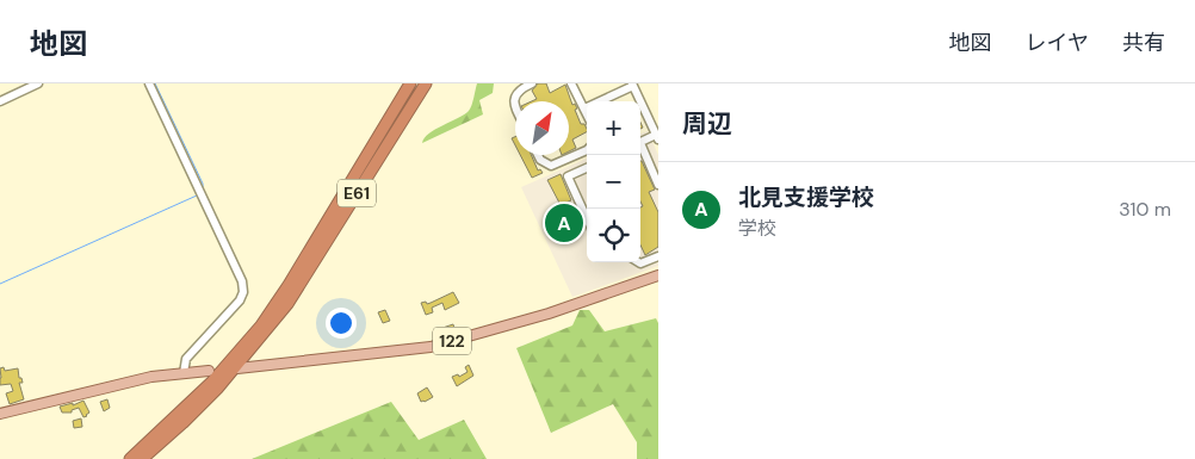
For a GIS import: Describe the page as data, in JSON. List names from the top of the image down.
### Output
{
  "streets": {
    "highway": ["E61"],
    "main road": ["122"]
  },
  "north": "top right",
  "page": {
    "header": "地図",
    "nav": ["地図", "レイヤ", "共有"],
    "heading": "周辺",
    "map_buttons": ["+", "−"],
    "list": [
      {
        "mark": "A",
        "name": "北見支援学校",
        "note": "学校",
        "value": "310 m"
      }
    ],
    "pins": "A"
  }
}
